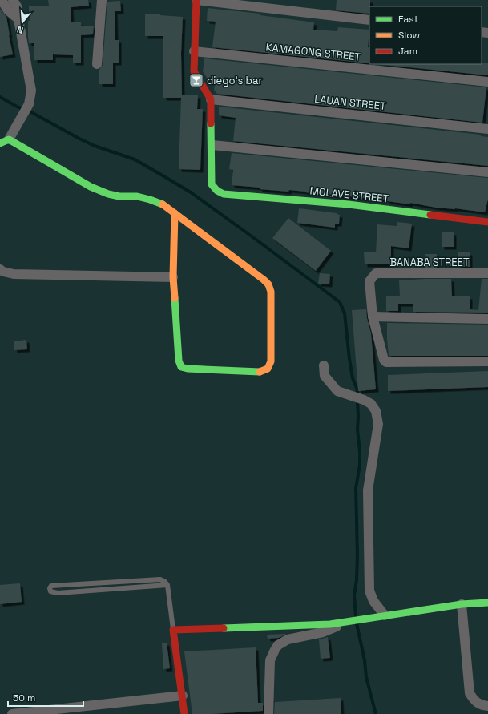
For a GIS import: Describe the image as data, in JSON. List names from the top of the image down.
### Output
{
  "streets": {
    "street": [
      "KAMAGONG STREET",
      "LAUAN STREET",
      "MOLAVE STREET",
      "BANABA STREET"
    ]
  },
  "places": {
    "bar": ["diego's bar"]
  },
  "legend": ["Fast", "Slow", "Jam"],
  "scale_bar": "50 m",
  "north": "bottom"
}
